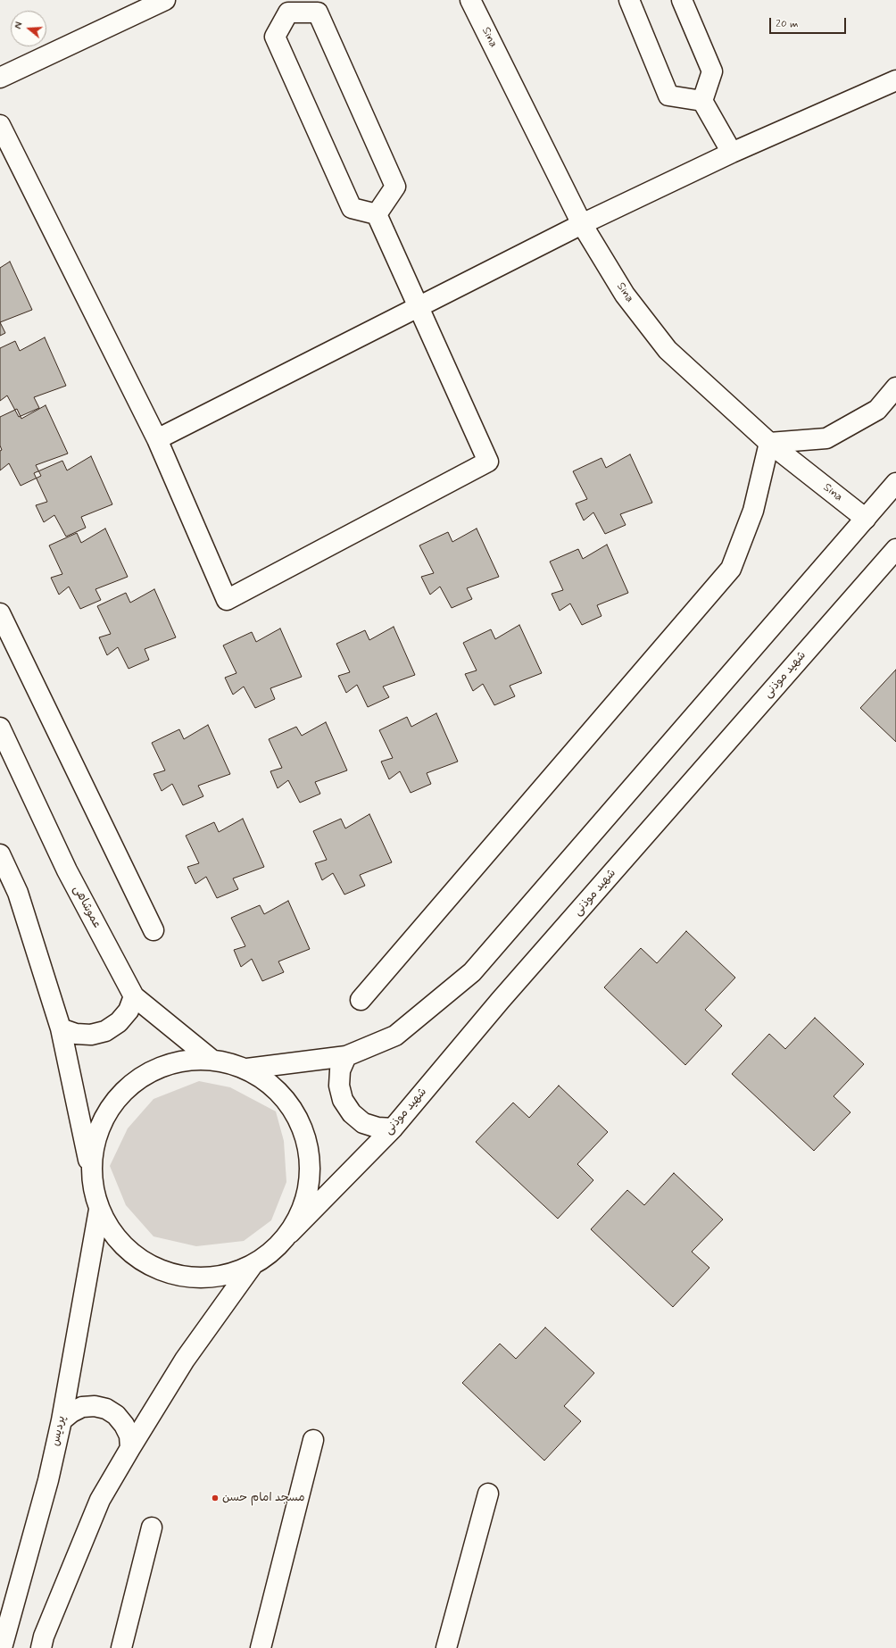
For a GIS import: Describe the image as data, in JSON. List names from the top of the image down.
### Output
{
  "streets": {
    "street": [
      "Sina",
      "شهید موذنی",
      "عموشاهی",
      "پردیس"
    ]
  },
  "places": ["مسجد امام حسن"],
  "scale_bar": "20 m",
  "north": "left"
}
